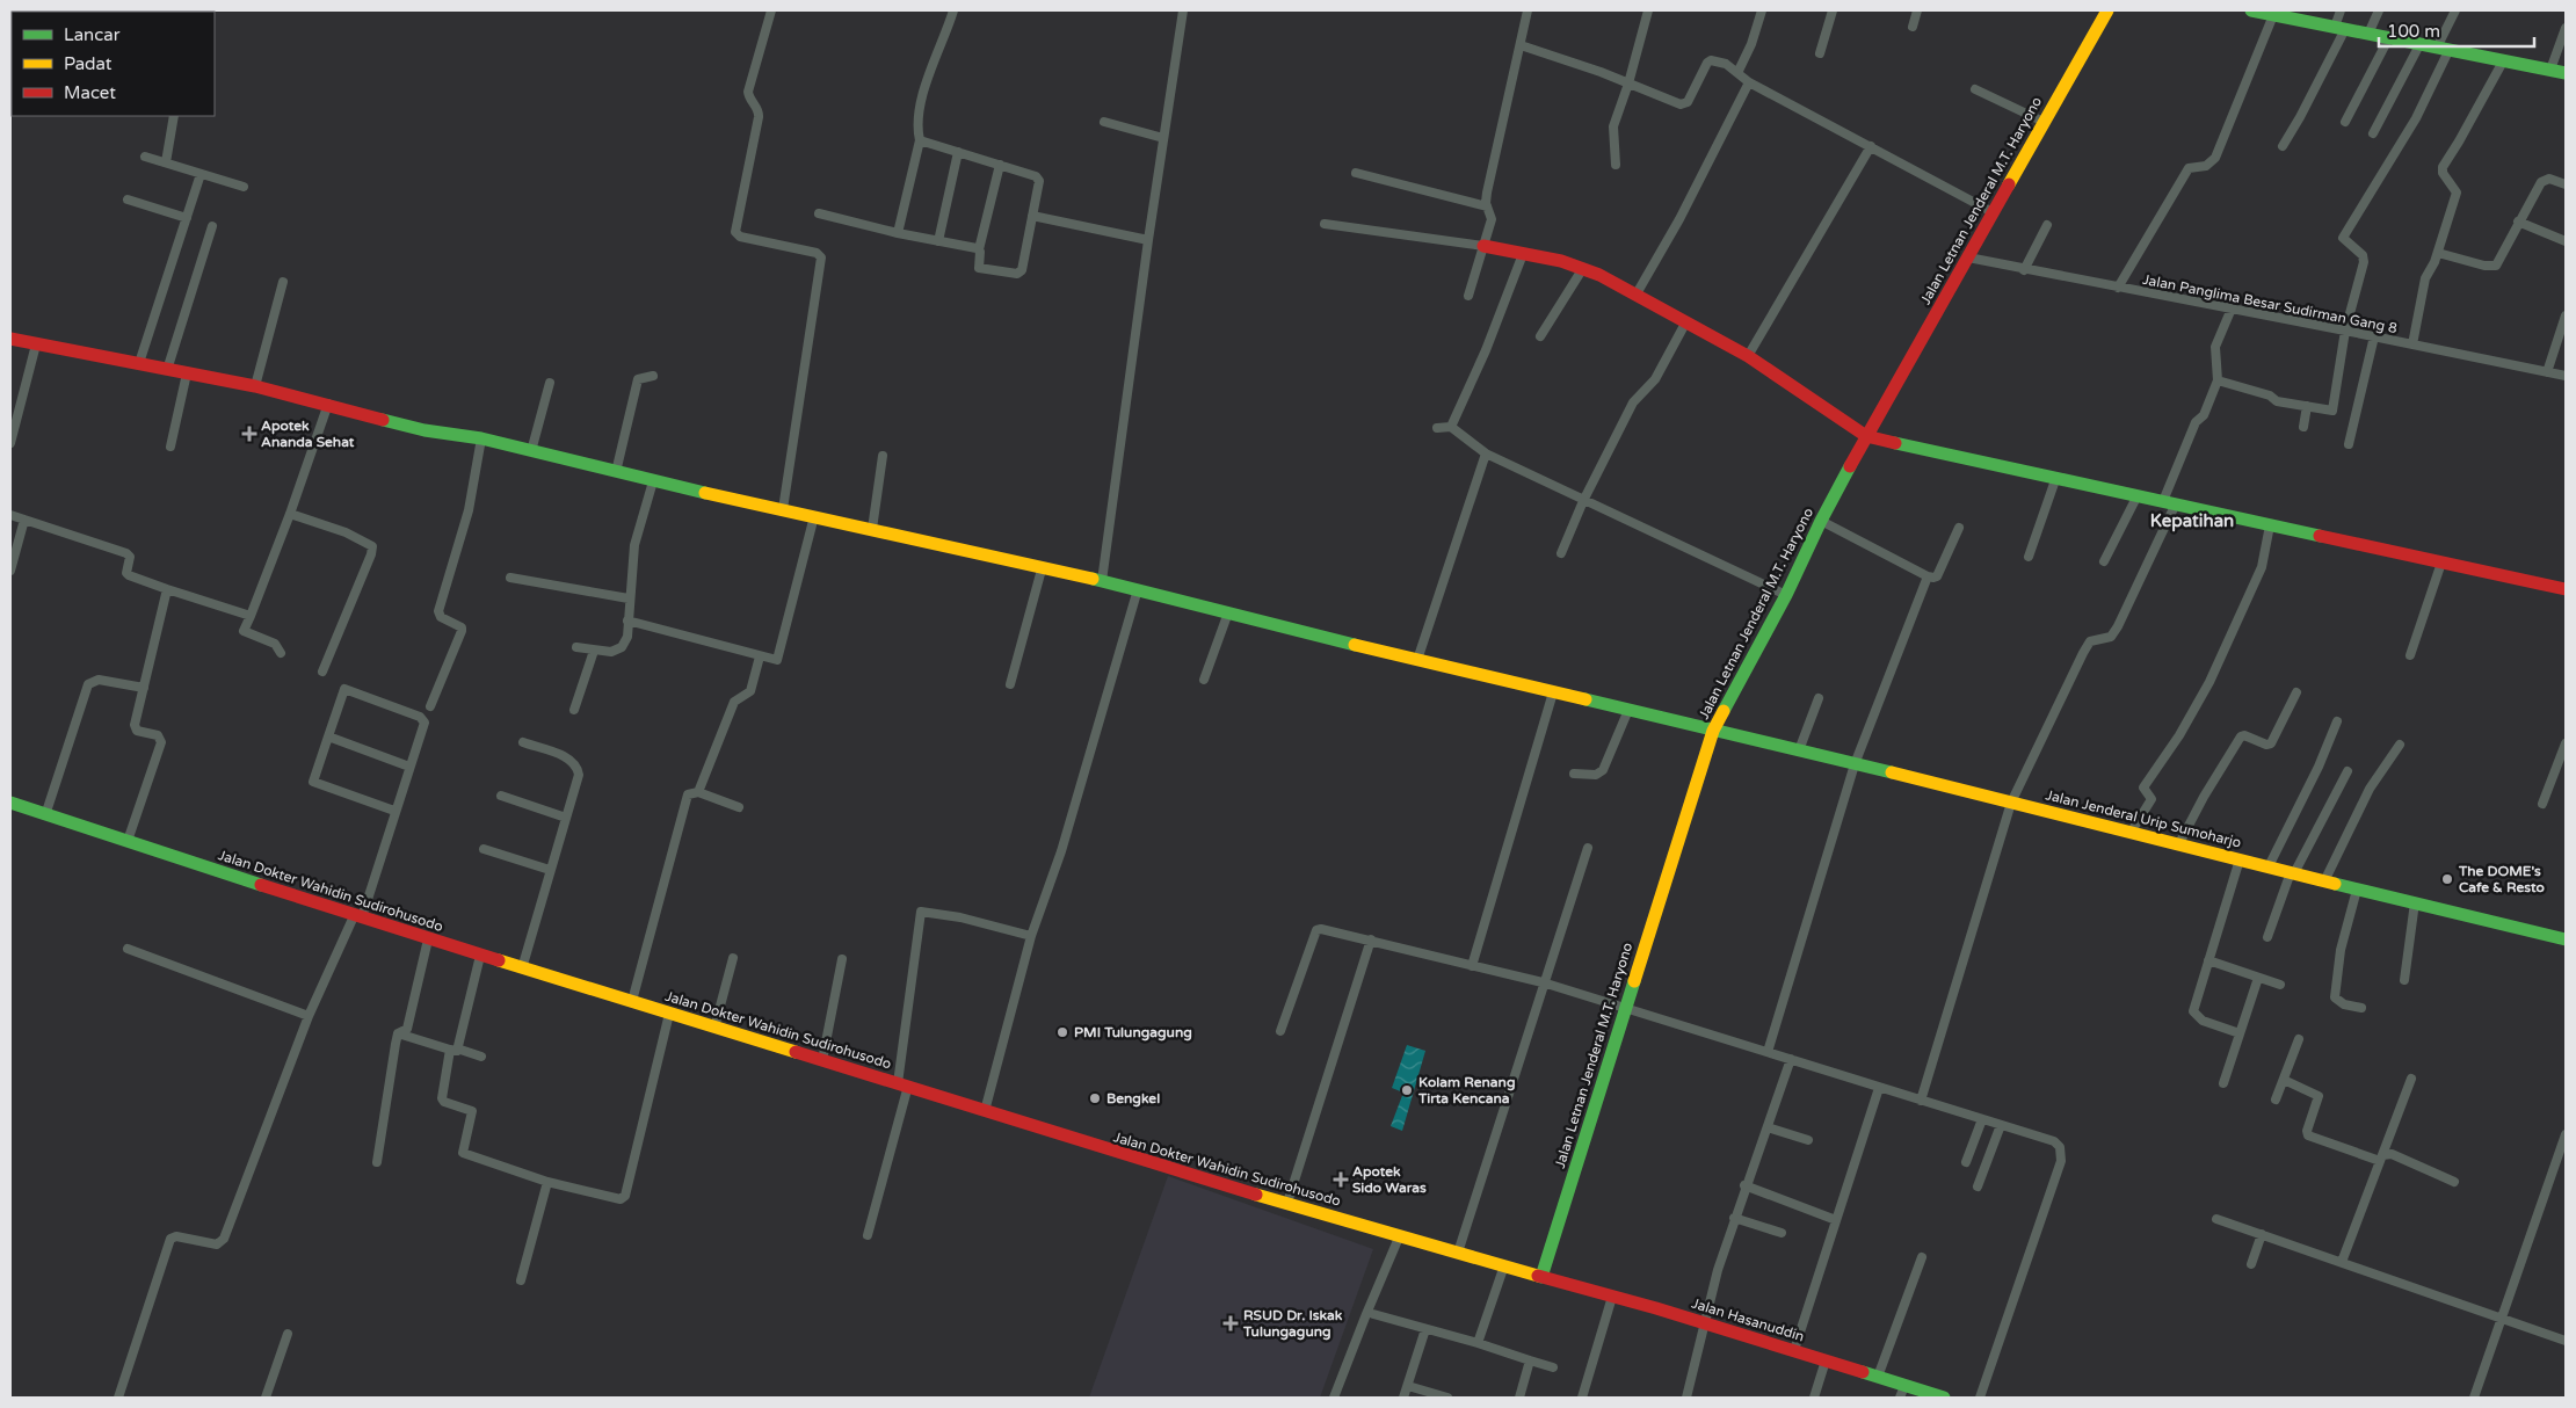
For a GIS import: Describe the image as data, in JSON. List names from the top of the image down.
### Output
{
  "streets": {
    "street": [
      "Jalan Letnan Jenderal M.T. Haryono",
      "Jalan Panglima Besar Sudirman Gang 8",
      "Jalan Jenderal Urip Sumoharjo",
      "Jalan Dokter Wahidin Sudirohusodo",
      "Jalan Hasanuddin"
    ]
  },
  "crossings": [
    ["Jalan Letnan Jenderal M.T. Haryono", "Jalan Panglima Besar Sudirman Gang 8"],
    ["Jalan Letnan Jenderal M.T. Haryono", "Jalan Jenderal Urip Sumoharjo"],
    ["Jalan Letnan Jenderal M.T. Haryono", "Jalan Dokter Wahidin Sudirohusodo"],
    ["Jalan Letnan Jenderal M.T. Haryono", "Jalan Hasanuddin"],
    ["Jalan Dokter Wahidin Sudirohusodo", "Jalan Hasanuddin"]
  ],
  "districts": ["Kepatihan"],
  "places": {
    "health": ["Apotek Ananda Sehat", "Apotek Sido Waras", "RSUD Dr. Iskak Tulungagung"],
    "other": [
      "The DOME's Cafe & Resto",
      "PMI Tulungagung",
      "Kolam Renang Tirta Kencana",
      "Bengkel"
    ]
  },
  "legend": ["Lancar", "Padat", "Macet"],
  "scale_bar": "100 m"
}
